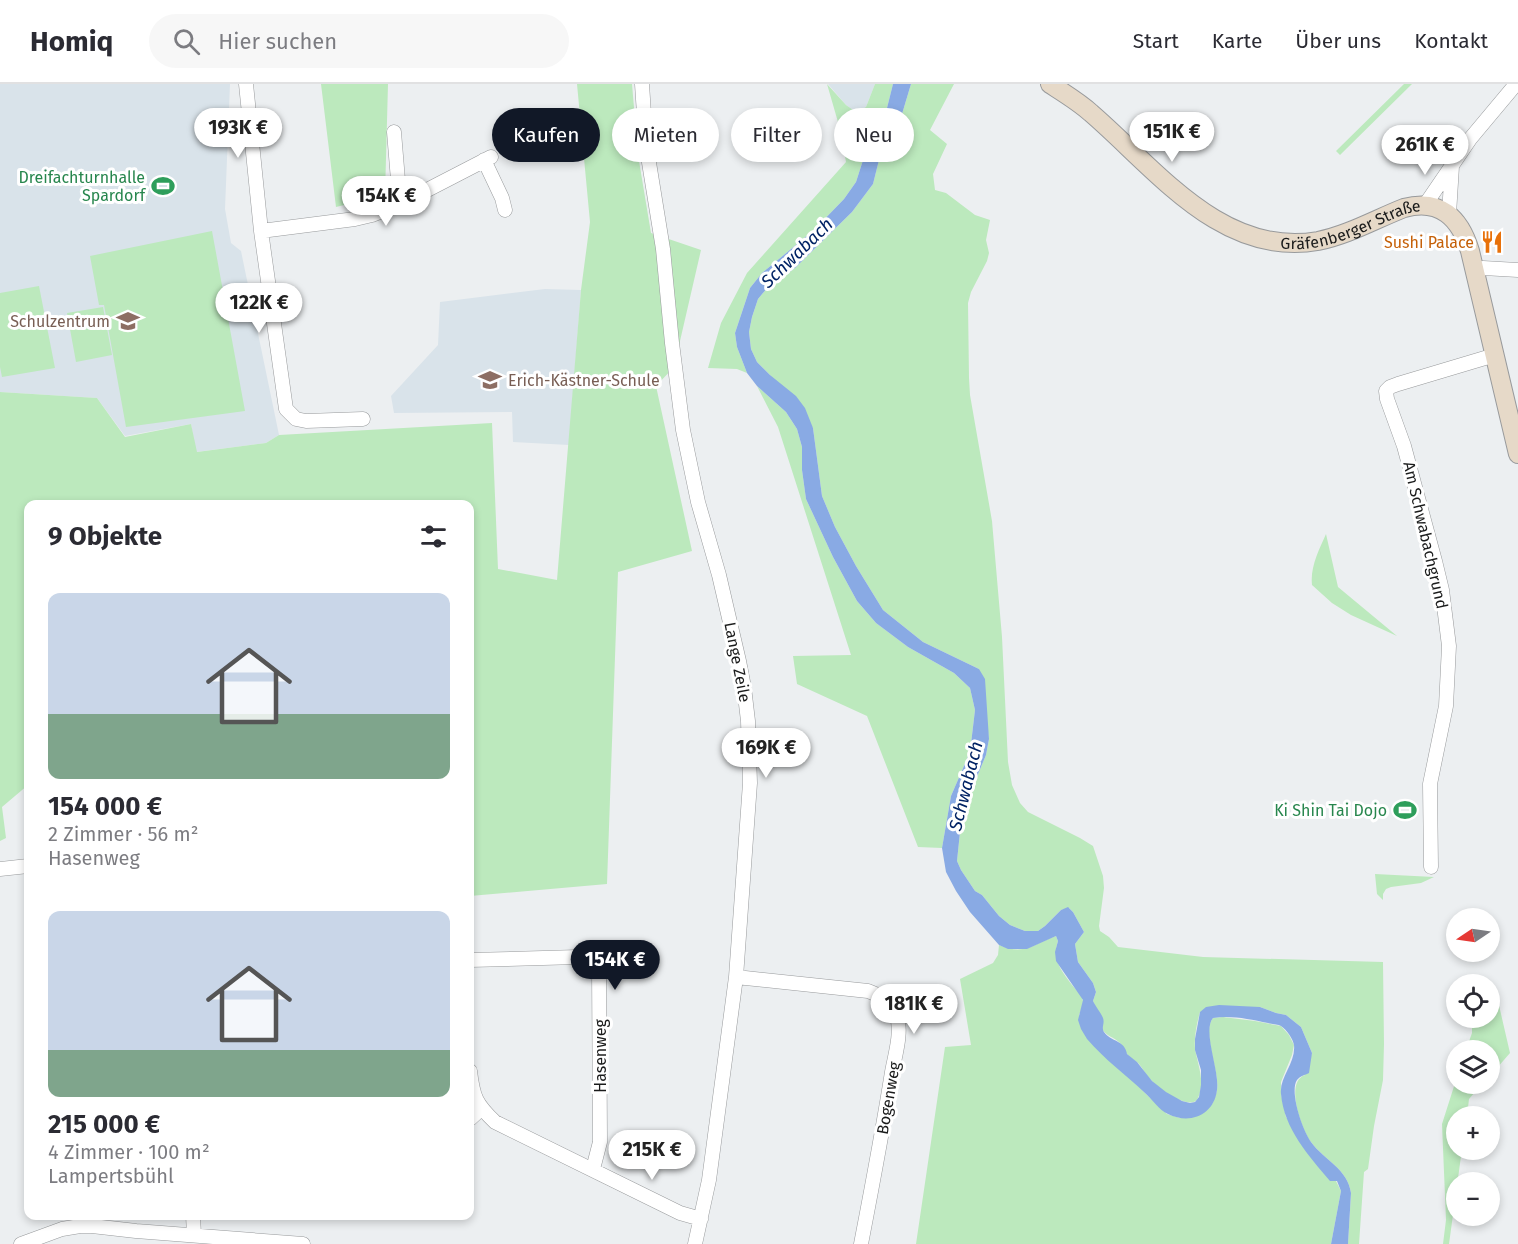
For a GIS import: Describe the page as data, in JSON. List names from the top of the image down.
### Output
{
  "streets": {
    "main road": ["Gräfenberger Straße"],
    "street": [
      "Am Schwabachgrund",
      "Lange Zeile",
      "Hasenweg",
      "Bogenweg"
    ]
  },
  "crossings": [
    ["Lange Zeile", "Bogenweg"]
  ],
  "water": ["Schwabach"],
  "places": {
    "sports": ["Dreifachturnhalle Spardorf", "Ki Shin Tai Dojo"],
    "restaurant": ["Sushi Palace"],
    "school or university": ["Schulzentrum", "Erich-Kästner-Schule"]
  },
  "north": "left",
  "page": {
    "header": "Homiq",
    "search": "Hier suchen",
    "nav": [
      "Start",
      "Karte",
      "Über uns",
      "Kontakt"
    ],
    "price": [
      "193K €",
      "151K €",
      "261K €",
      "154K €",
      "122K €",
      "169K €",
      "154K €",
      "181K €",
      "215K €"
    ],
    "chip": [
      "Kaufen",
      "Mieten",
      "Filter",
      "Neu"
    ],
    "heading": "9 Objekte",
    "list": [
      {
        "name": "154 000 €",
        "note": "2 Zimmer · 56 m² · Hasenweg"
      },
      {
        "name": "215 000 €",
        "note": "4 Zimmer · 100 m² · Lampertsbühl"
      }
    ],
    "map_buttons": ["+", "−"]
  }
}
